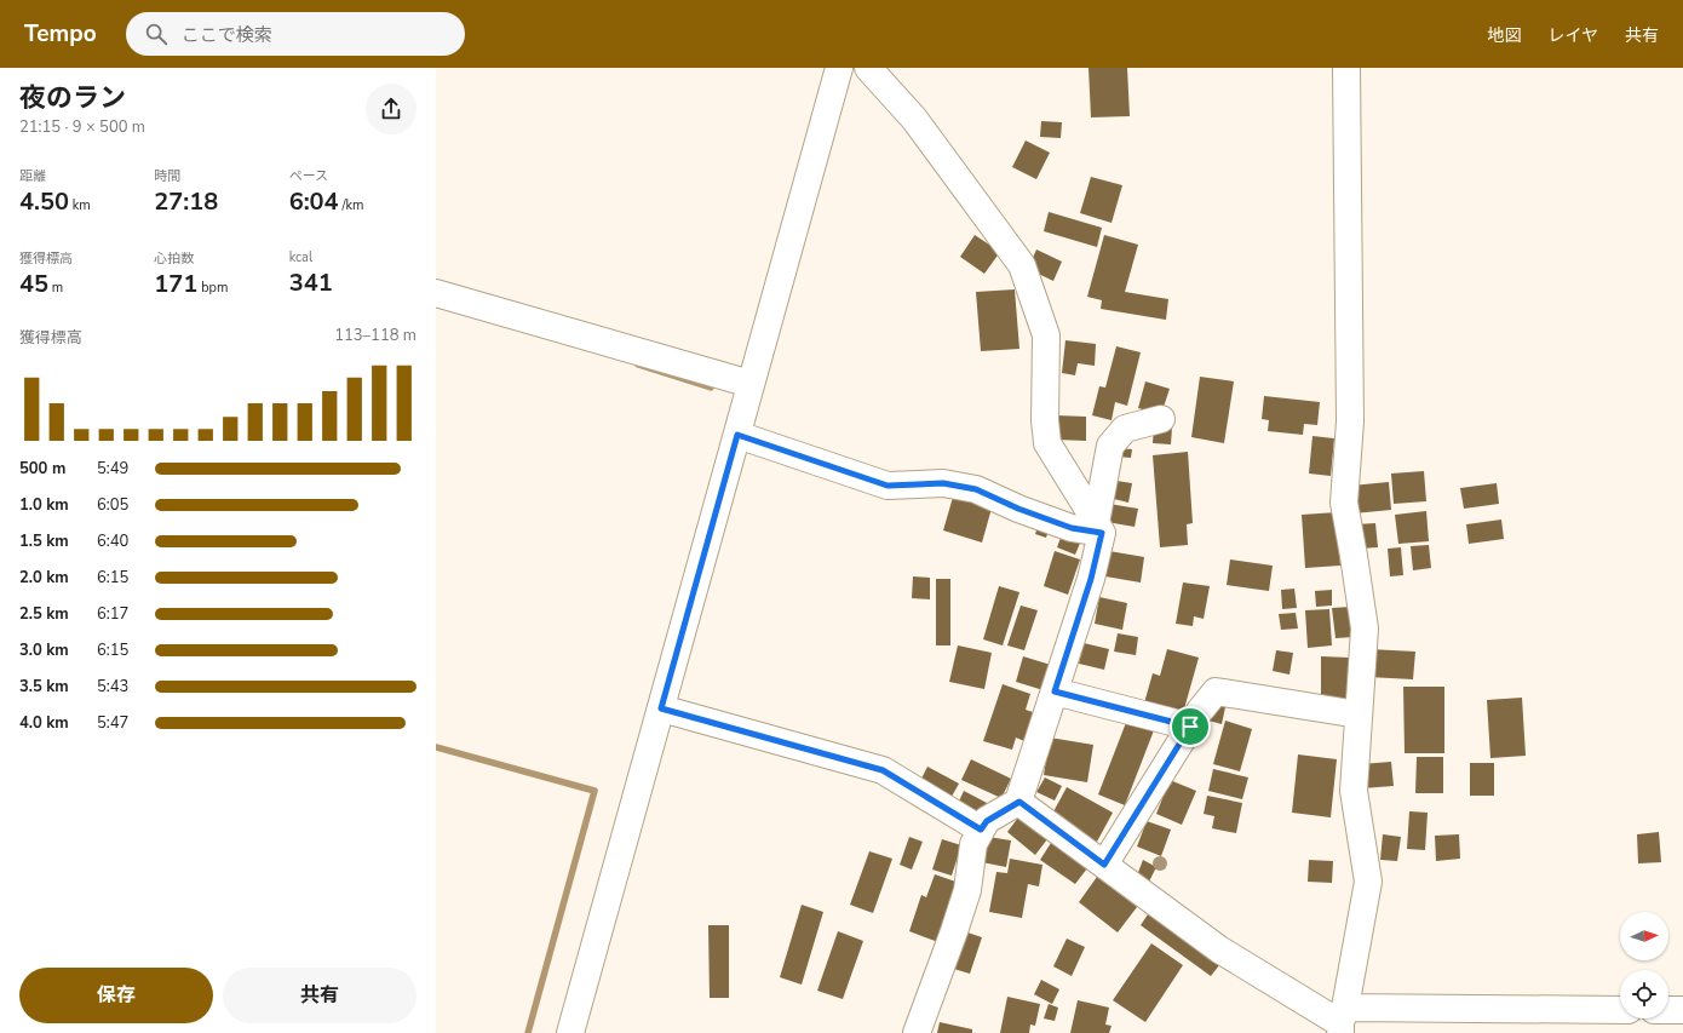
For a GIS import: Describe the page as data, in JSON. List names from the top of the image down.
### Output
{
  "north": "right",
  "page": {
    "header": "Tempo",
    "search": "ここで検索",
    "nav": ["地図", "レイヤ", "共有"],
    "heading": ["夜のラン", "21:15 · 9 × 500 m"],
    "stats": [
      ["距離", "4.50 km"],
      ["時間", "27:18"],
      ["ペース", "6:04 /km"],
      ["獲得標高", "45 m"],
      ["心拍数", "171 bpm"],
      ["kcal", "341"]
    ],
    "chart": ["獲得標高", "113–118 m"],
    "list": [
      {
        "name": "500 m",
        "note": "5:49"
      },
      {
        "name": "1.0 km",
        "note": "6:05"
      },
      {
        "name": "1.5 km",
        "note": "6:40"
      },
      {
        "name": "2.0 km",
        "note": "6:15"
      },
      {
        "name": "2.5 km",
        "note": "6:17"
      },
      {
        "name": "3.0 km",
        "note": "6:15"
      },
      {
        "name": "3.5 km",
        "note": "5:43"
      },
      {
        "name": "4.0 km",
        "note": "5:47"
      }
    ],
    "buttons": ["保存", "共有"]
  }
}
